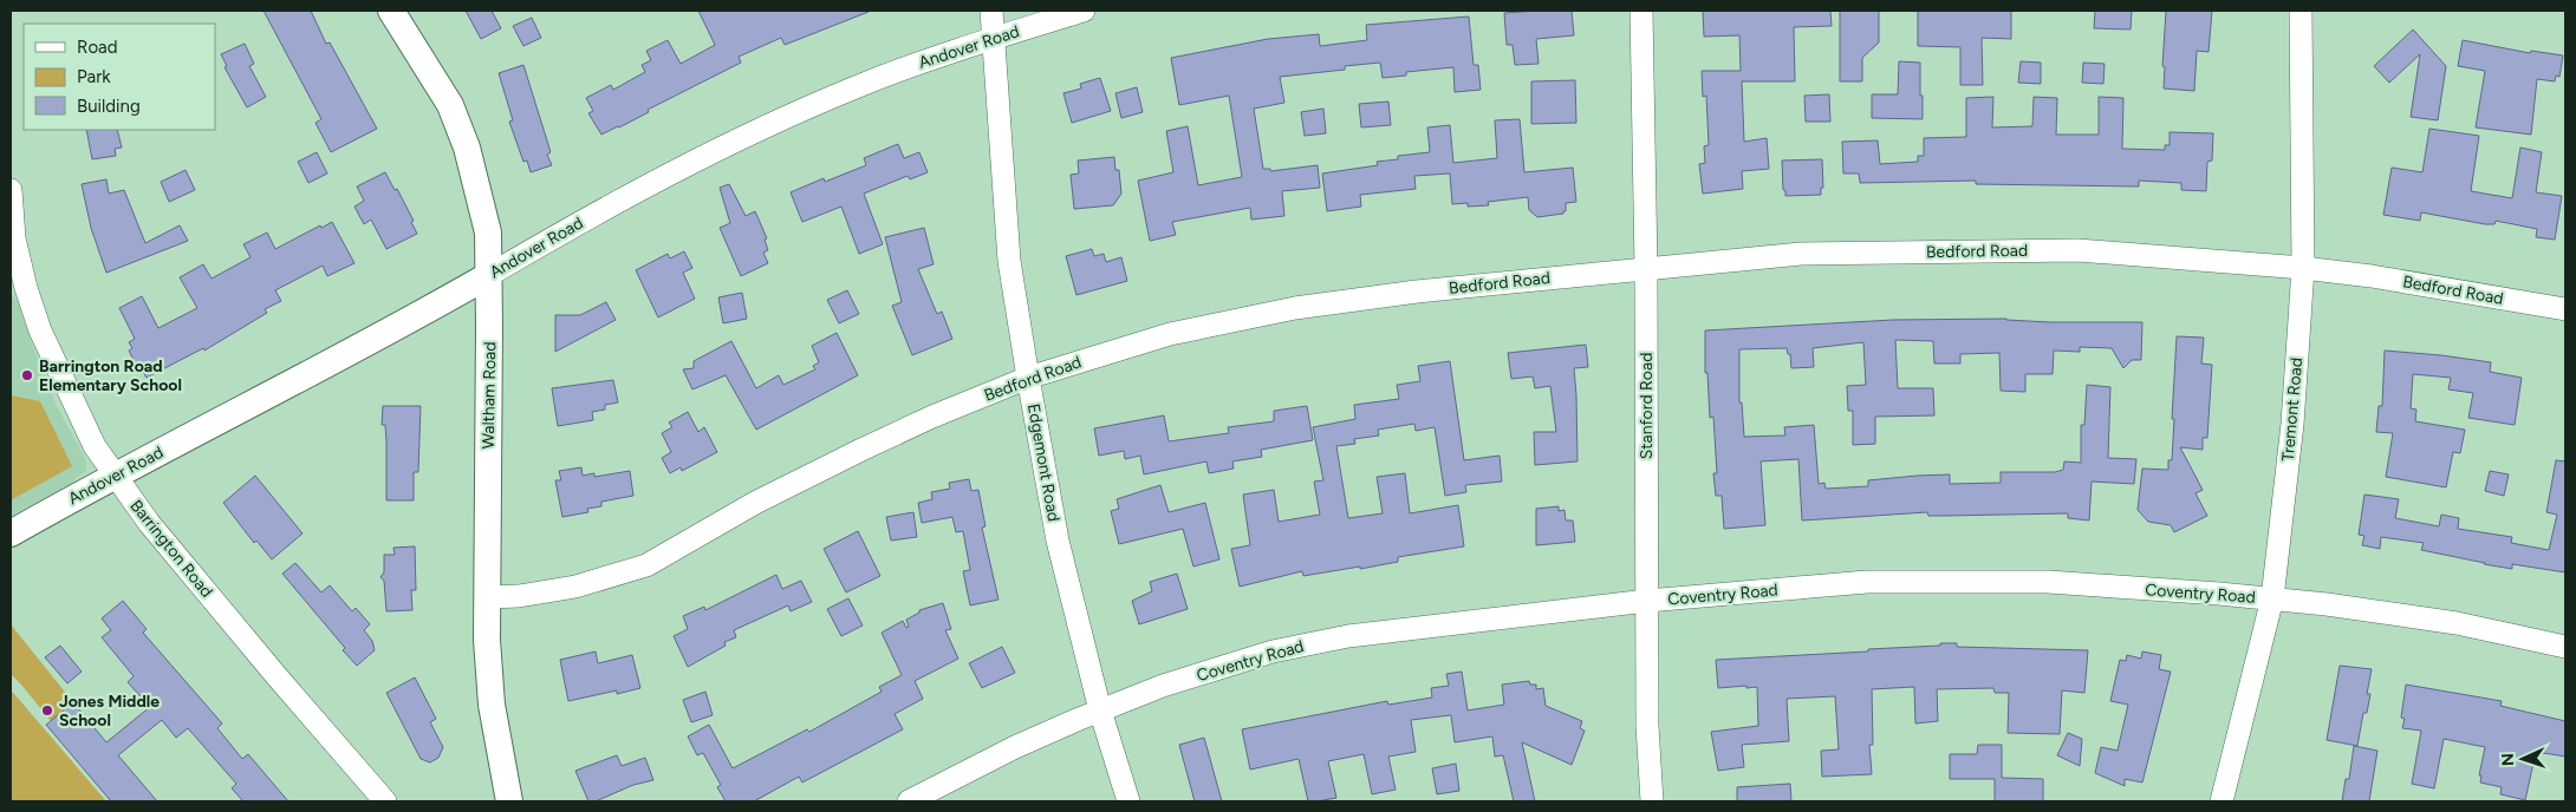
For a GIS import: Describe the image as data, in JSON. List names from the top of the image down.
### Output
{
  "streets": {
    "street": [
      "Andover Road",
      "Bedford Road",
      "Waltham Road",
      "Stanford Road",
      "Tremont Road",
      "Edgemont Road",
      "Barrington Road",
      "Coventry Road"
    ]
  },
  "crossings": [
    ["Andover Road", "Waltham Road"],
    ["Andover Road", "Edgemont Road"],
    ["Andover Road", "Barrington Road"],
    ["Bedford Road", "Waltham Road"],
    ["Bedford Road", "Stanford Road"],
    ["Bedford Road", "Tremont Road"],
    ["Bedford Road", "Edgemont Road"],
    ["Stanford Road", "Coventry Road"],
    ["Tremont Road", "Coventry Road"],
    ["Edgemont Road", "Coventry Road"]
  ],
  "places": ["Barrington Road Elementary School", "Jones Middle School"],
  "legend": ["Road", "Park", "Building"],
  "north": "left"
}
